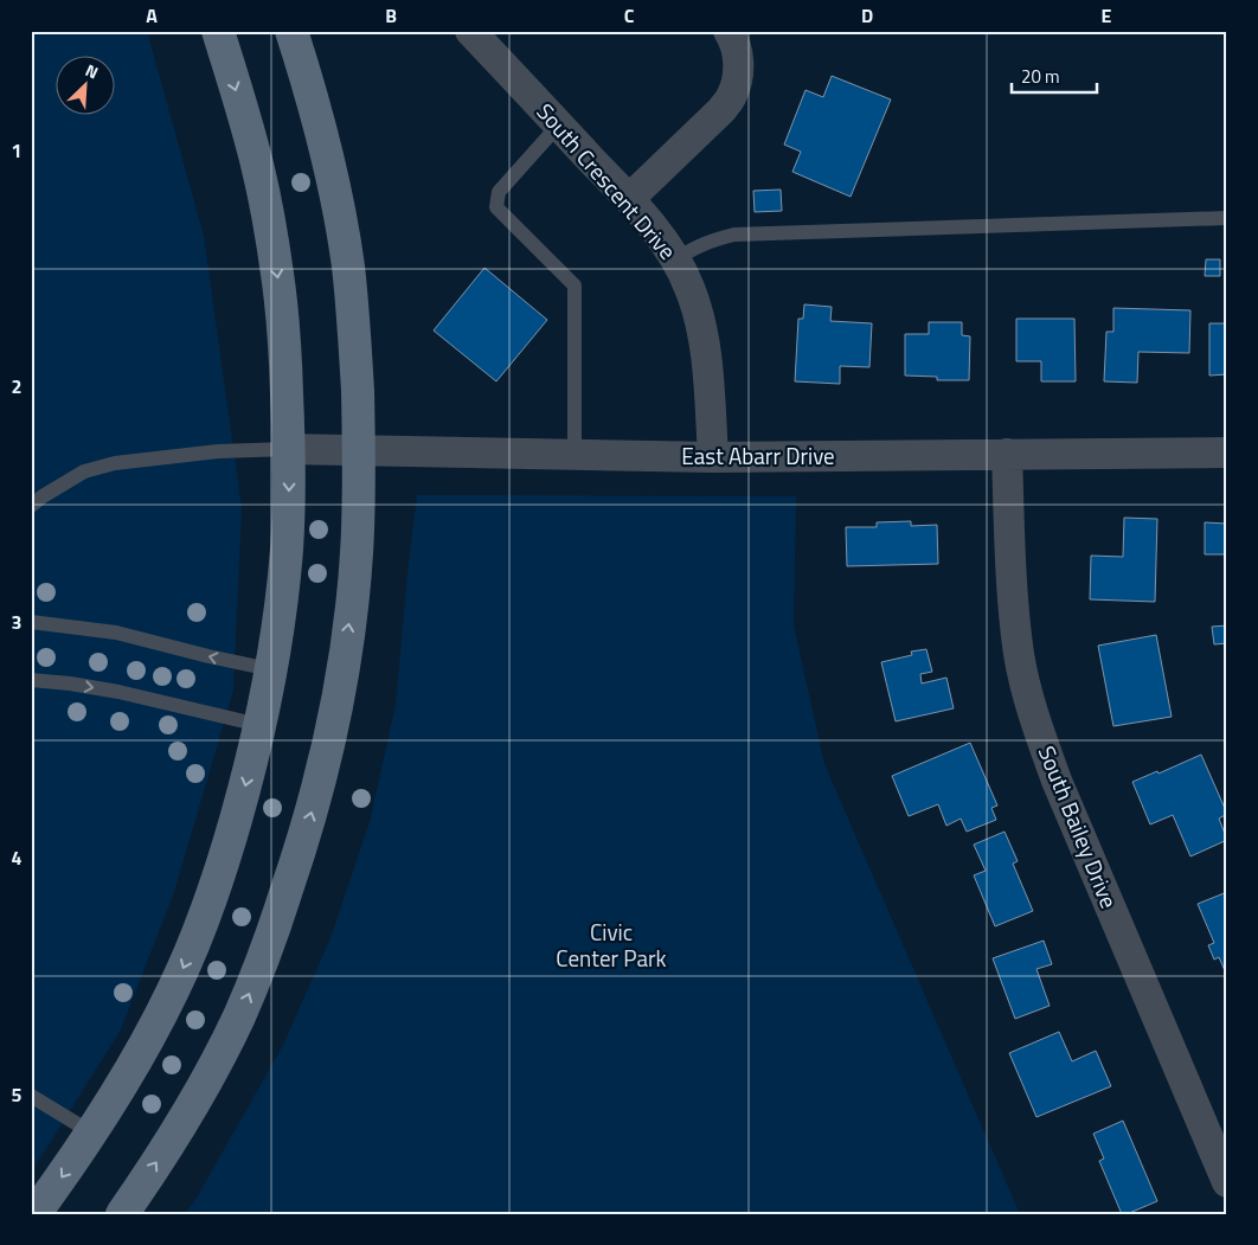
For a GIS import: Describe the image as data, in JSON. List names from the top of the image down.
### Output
{
  "streets": {
    "street": ["South Crescent Drive", "East Abarr Drive", "South Bailey Drive"]
  },
  "crossings": [
    ["South Crescent Drive", "East Abarr Drive"],
    ["East Abarr Drive", "South Bailey Drive"]
  ],
  "parks": ["Civic Center Park"],
  "scale_bar": "20 m",
  "north": "top right",
  "grid": {
    "columns": [
      "A",
      "B",
      "C",
      "D",
      "E"
    ],
    "rows": [
      "1",
      "2",
      "3",
      "4",
      "5"
    ]
  }
}
